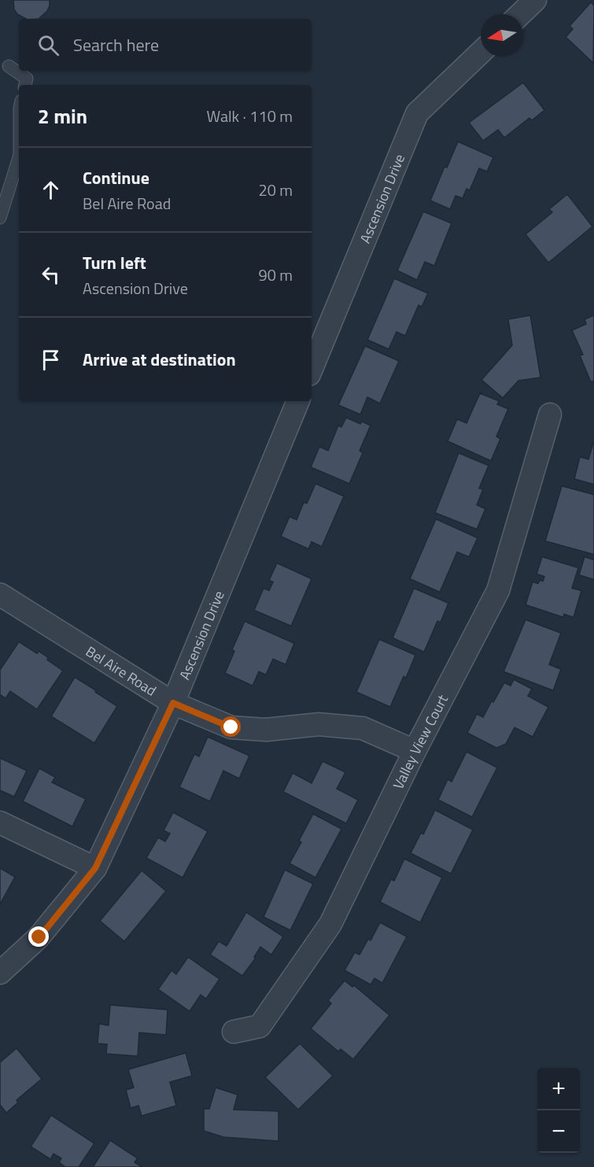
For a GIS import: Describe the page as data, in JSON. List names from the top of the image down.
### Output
{
  "streets": {
    "street": ["Ascension Drive", "Bel Aire Road", "Valley View Court"]
  },
  "crossings": [
    ["Ascension Drive", "Bel Aire Road"],
    ["Bel Aire Road", "Valley View Court"]
  ],
  "north": "left",
  "page": {
    "search": "Search here",
    "heading": ["2 min", "Walk · 110 m"],
    "list": [
      ["Continue", "Bel Aire Road", "20 m"],
      ["Turn left", "Ascension Drive", "90 m"],
      "Arrive at destination"
    ],
    "map_buttons": ["+", "−"]
  }
}
